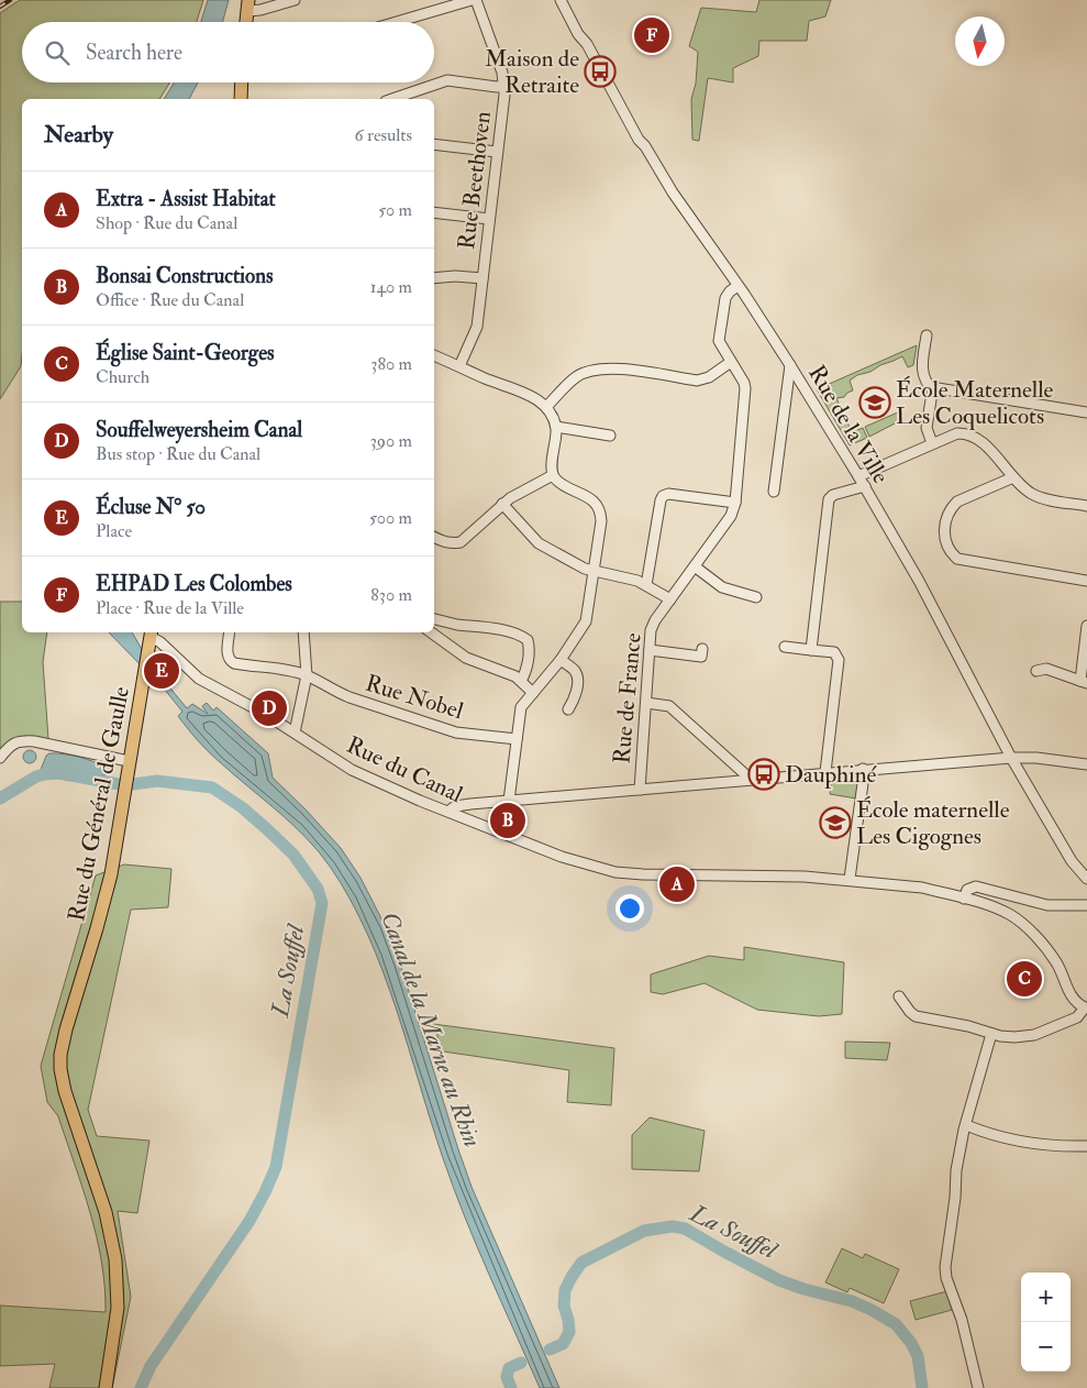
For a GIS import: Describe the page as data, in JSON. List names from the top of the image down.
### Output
{
  "streets": {
    "main road": ["Rue du Général de Gaulle"],
    "street": [
      "Rue Beethoven",
      "Rue de la Ville",
      "Rue Nobel",
      "Rue de France",
      "Rue du Canal"
    ]
  },
  "crossings": [
    ["Rue de la Ville", "Rue de France"],
    ["Rue du Canal", "Rue du Général de Gaulle"]
  ],
  "water": ["La Souffel", "Canal de la Marne au Rhin"],
  "places": {
    "bus stop": ["Maison de Retraite", "Dauphiné"],
    "school or university": ["École Maternelle Les Coquelicots", "École maternelle Les Cigognes"]
  },
  "north": "bottom",
  "page": {
    "pins": [
      "F",
      "E",
      "D",
      "B",
      "A",
      "C"
    ],
    "search": "Search here",
    "heading": ["Nearby", "6 results"],
    "list": [
      {
        "mark": "A",
        "name": "Extra - Assist Habitat",
        "note": "Shop · Rue du Canal",
        "value": "50 m"
      },
      {
        "mark": "B",
        "name": "Bonsai Constructions",
        "note": "Office · Rue du Canal",
        "value": "140 m"
      },
      {
        "mark": "C",
        "name": "Église Saint-Georges",
        "note": "Church",
        "value": "380 m"
      },
      {
        "mark": "D",
        "name": "Souffelweyersheim Canal",
        "note": "Bus stop · Rue du Canal",
        "value": "390 m"
      },
      {
        "mark": "E",
        "name": "Écluse N° 50",
        "note": "Place",
        "value": "500 m"
      },
      {
        "mark": "F",
        "name": "EHPAD Les Colombes",
        "note": "Place · Rue de la Ville",
        "value": "830 m"
      }
    ],
    "map_buttons": ["+", "−"]
  }
}
